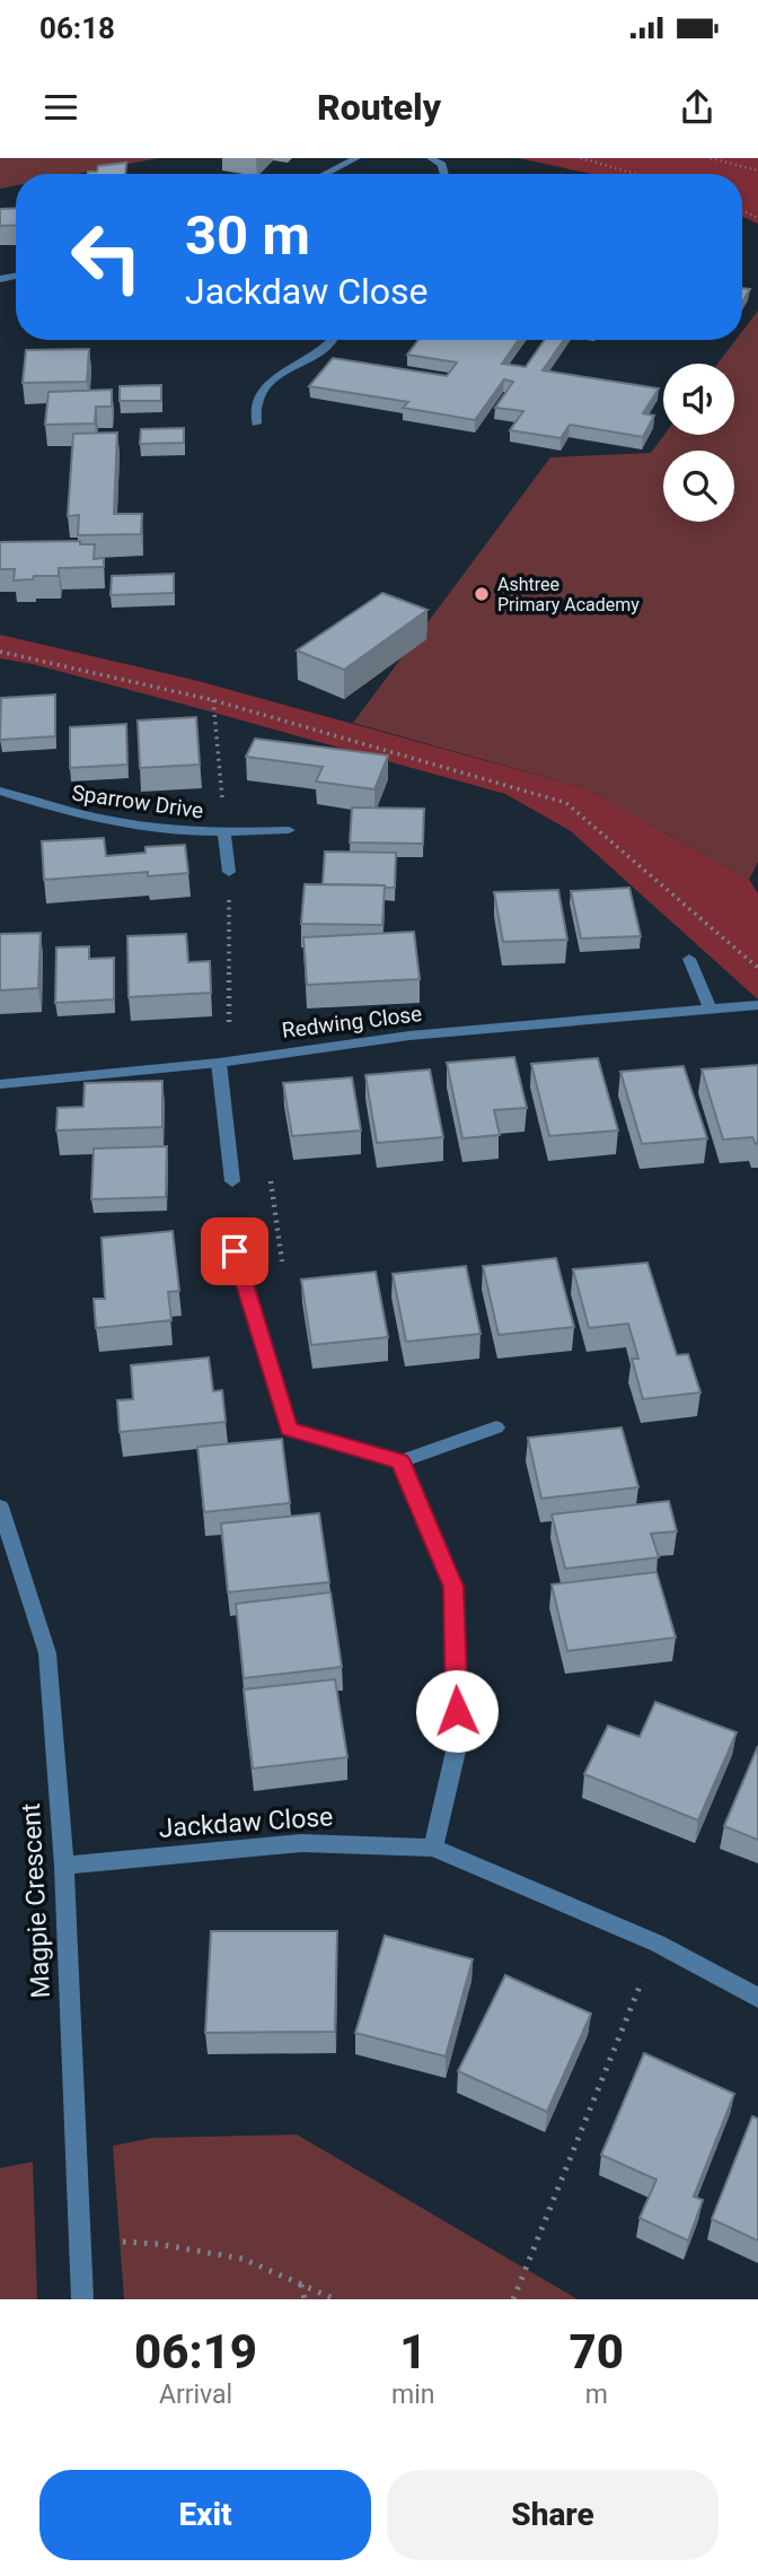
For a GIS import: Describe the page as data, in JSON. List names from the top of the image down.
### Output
{
  "streets": {
    "street": [
      "Sparrow Drive",
      "Redwing Close",
      "Jackdaw Close",
      "Magpie Crescent"
    ]
  },
  "crossings": [
    ["Jackdaw Close", "Magpie Crescent"]
  ],
  "places": ["Ashtree Primary Academy"],
  "page": {
    "status": "06:18",
    "header": "Routely",
    "turn": ["30 m", "Jackdaw Close"],
    "eta": [
      "06:19",
      "Arrival",
      "1",
      "min",
      "70",
      "m"
    ],
    "buttons": ["Exit", "Share"]
  }
}
